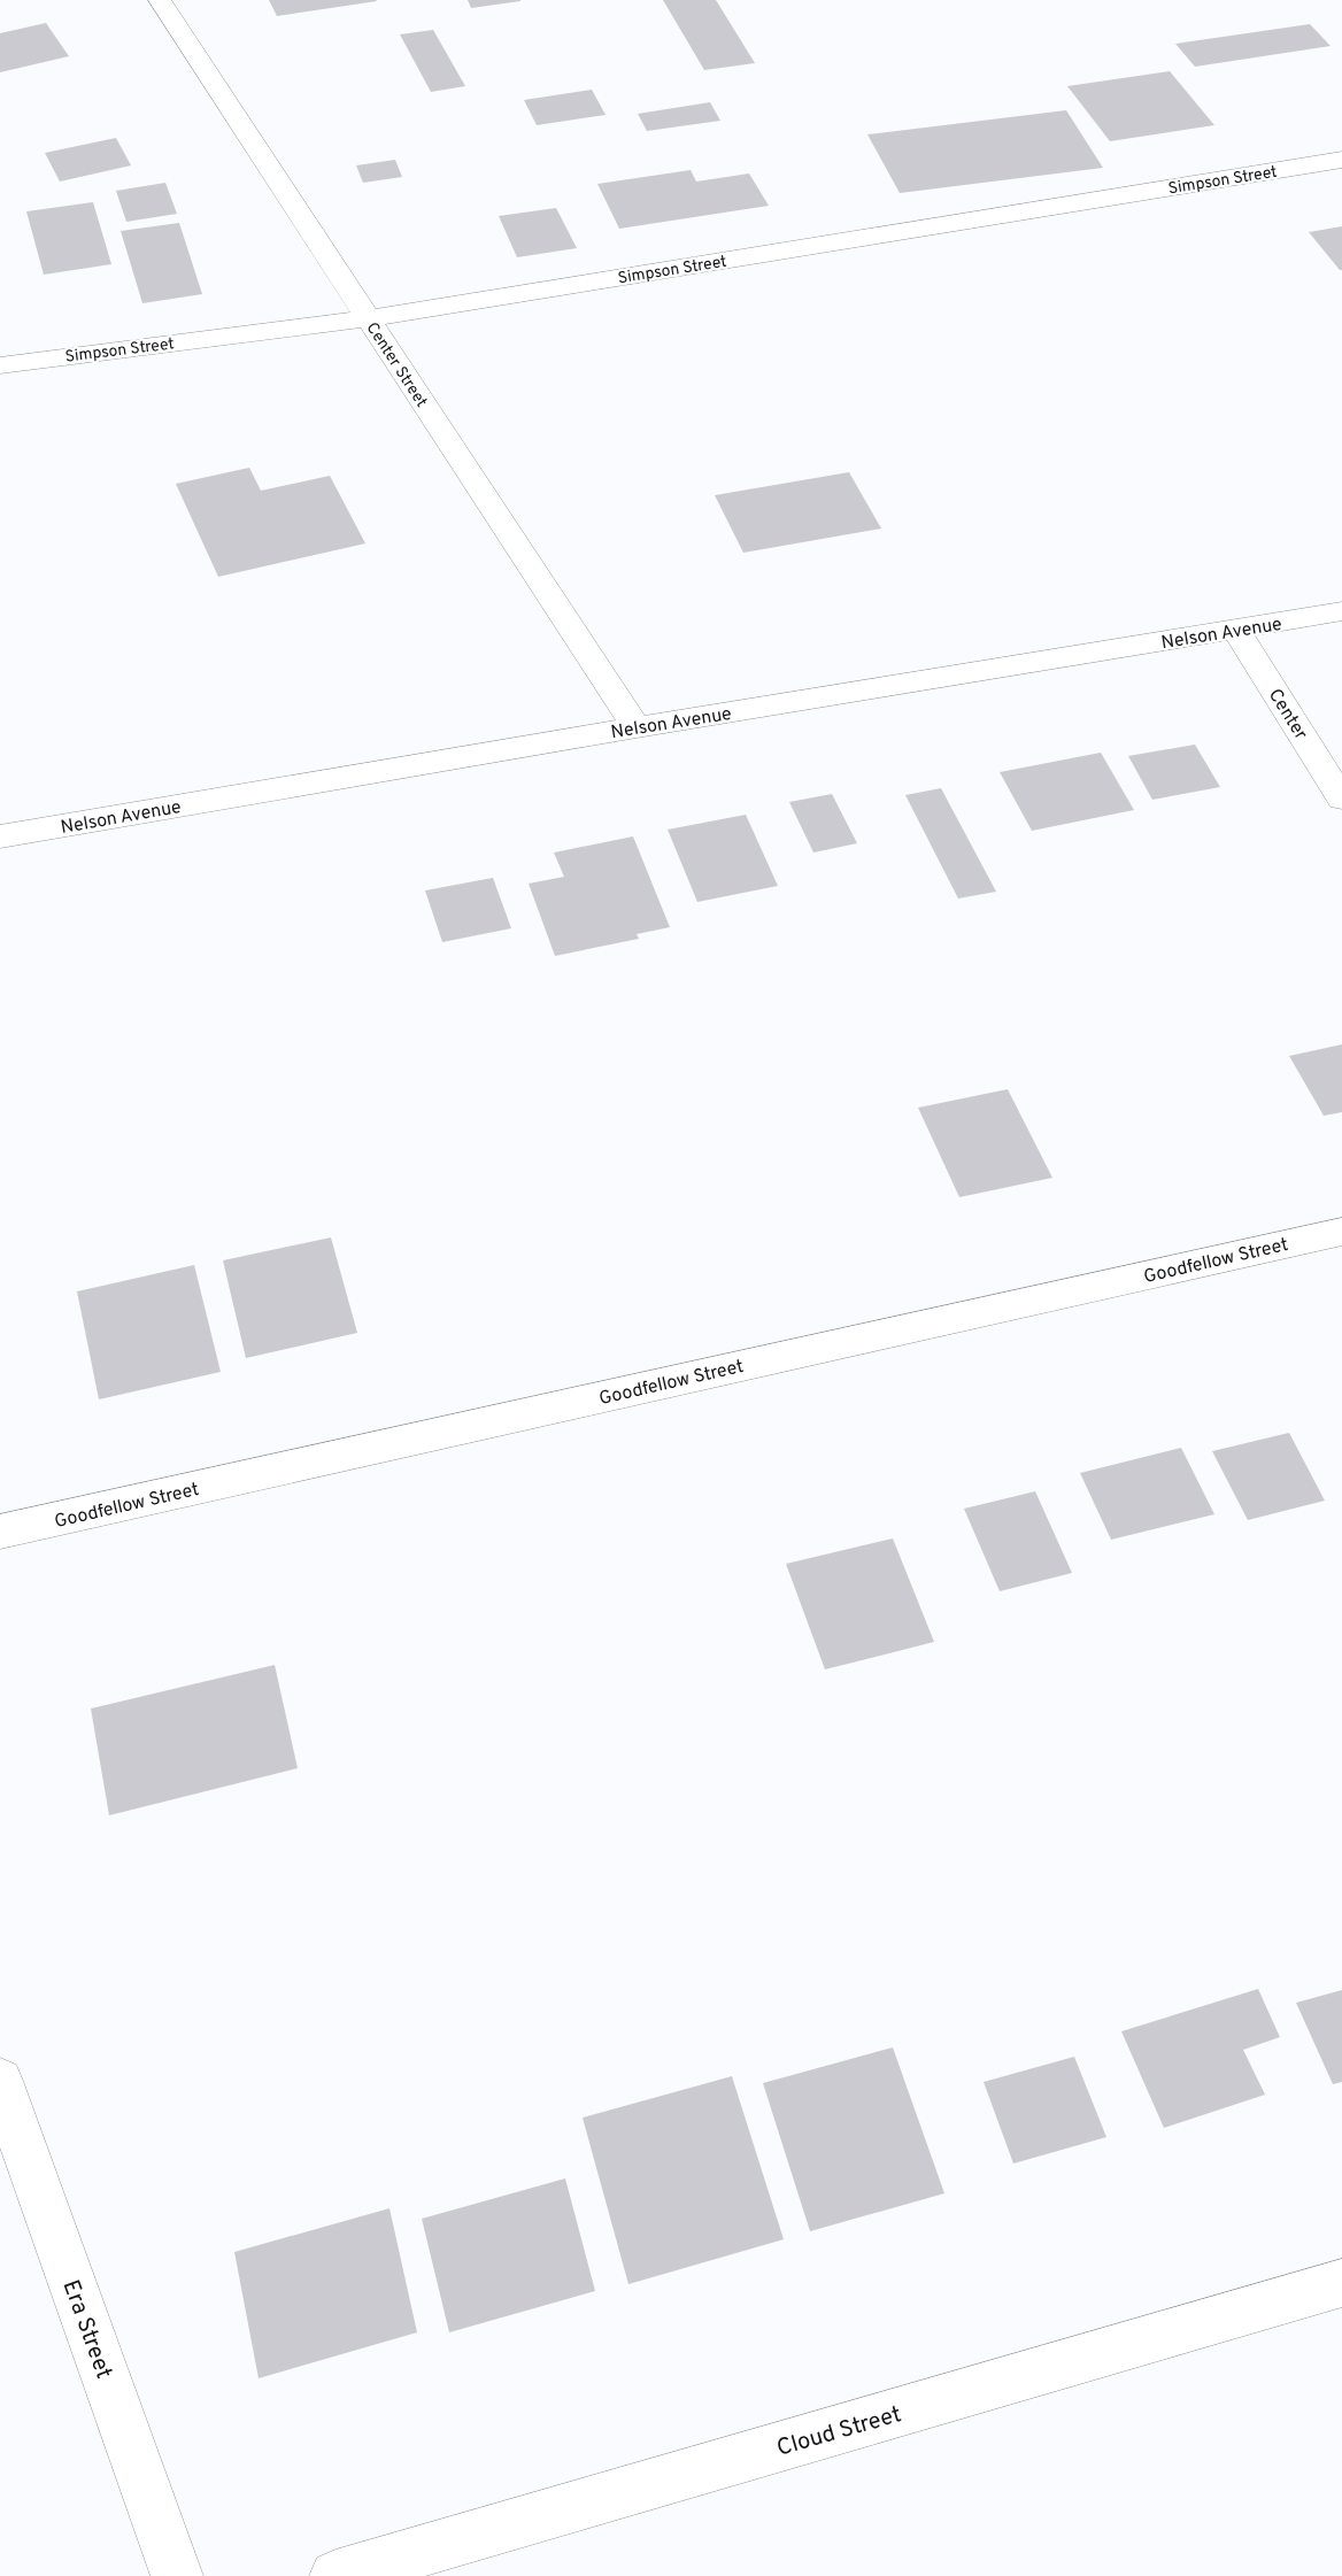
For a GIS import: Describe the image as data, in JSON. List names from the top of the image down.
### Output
{
  "streets": {
    "street": [
      "Simpson Street",
      "Center Street",
      "Nelson Avenue",
      "Center",
      "Goodfellow Street",
      "Era Street",
      "Cloud Street"
    ]
  },
  "crossings": [
    ["Simpson Street", "Center Street"],
    ["Center Street", "Nelson Avenue"],
    ["Nelson Avenue", "Center"]
  ]
}
